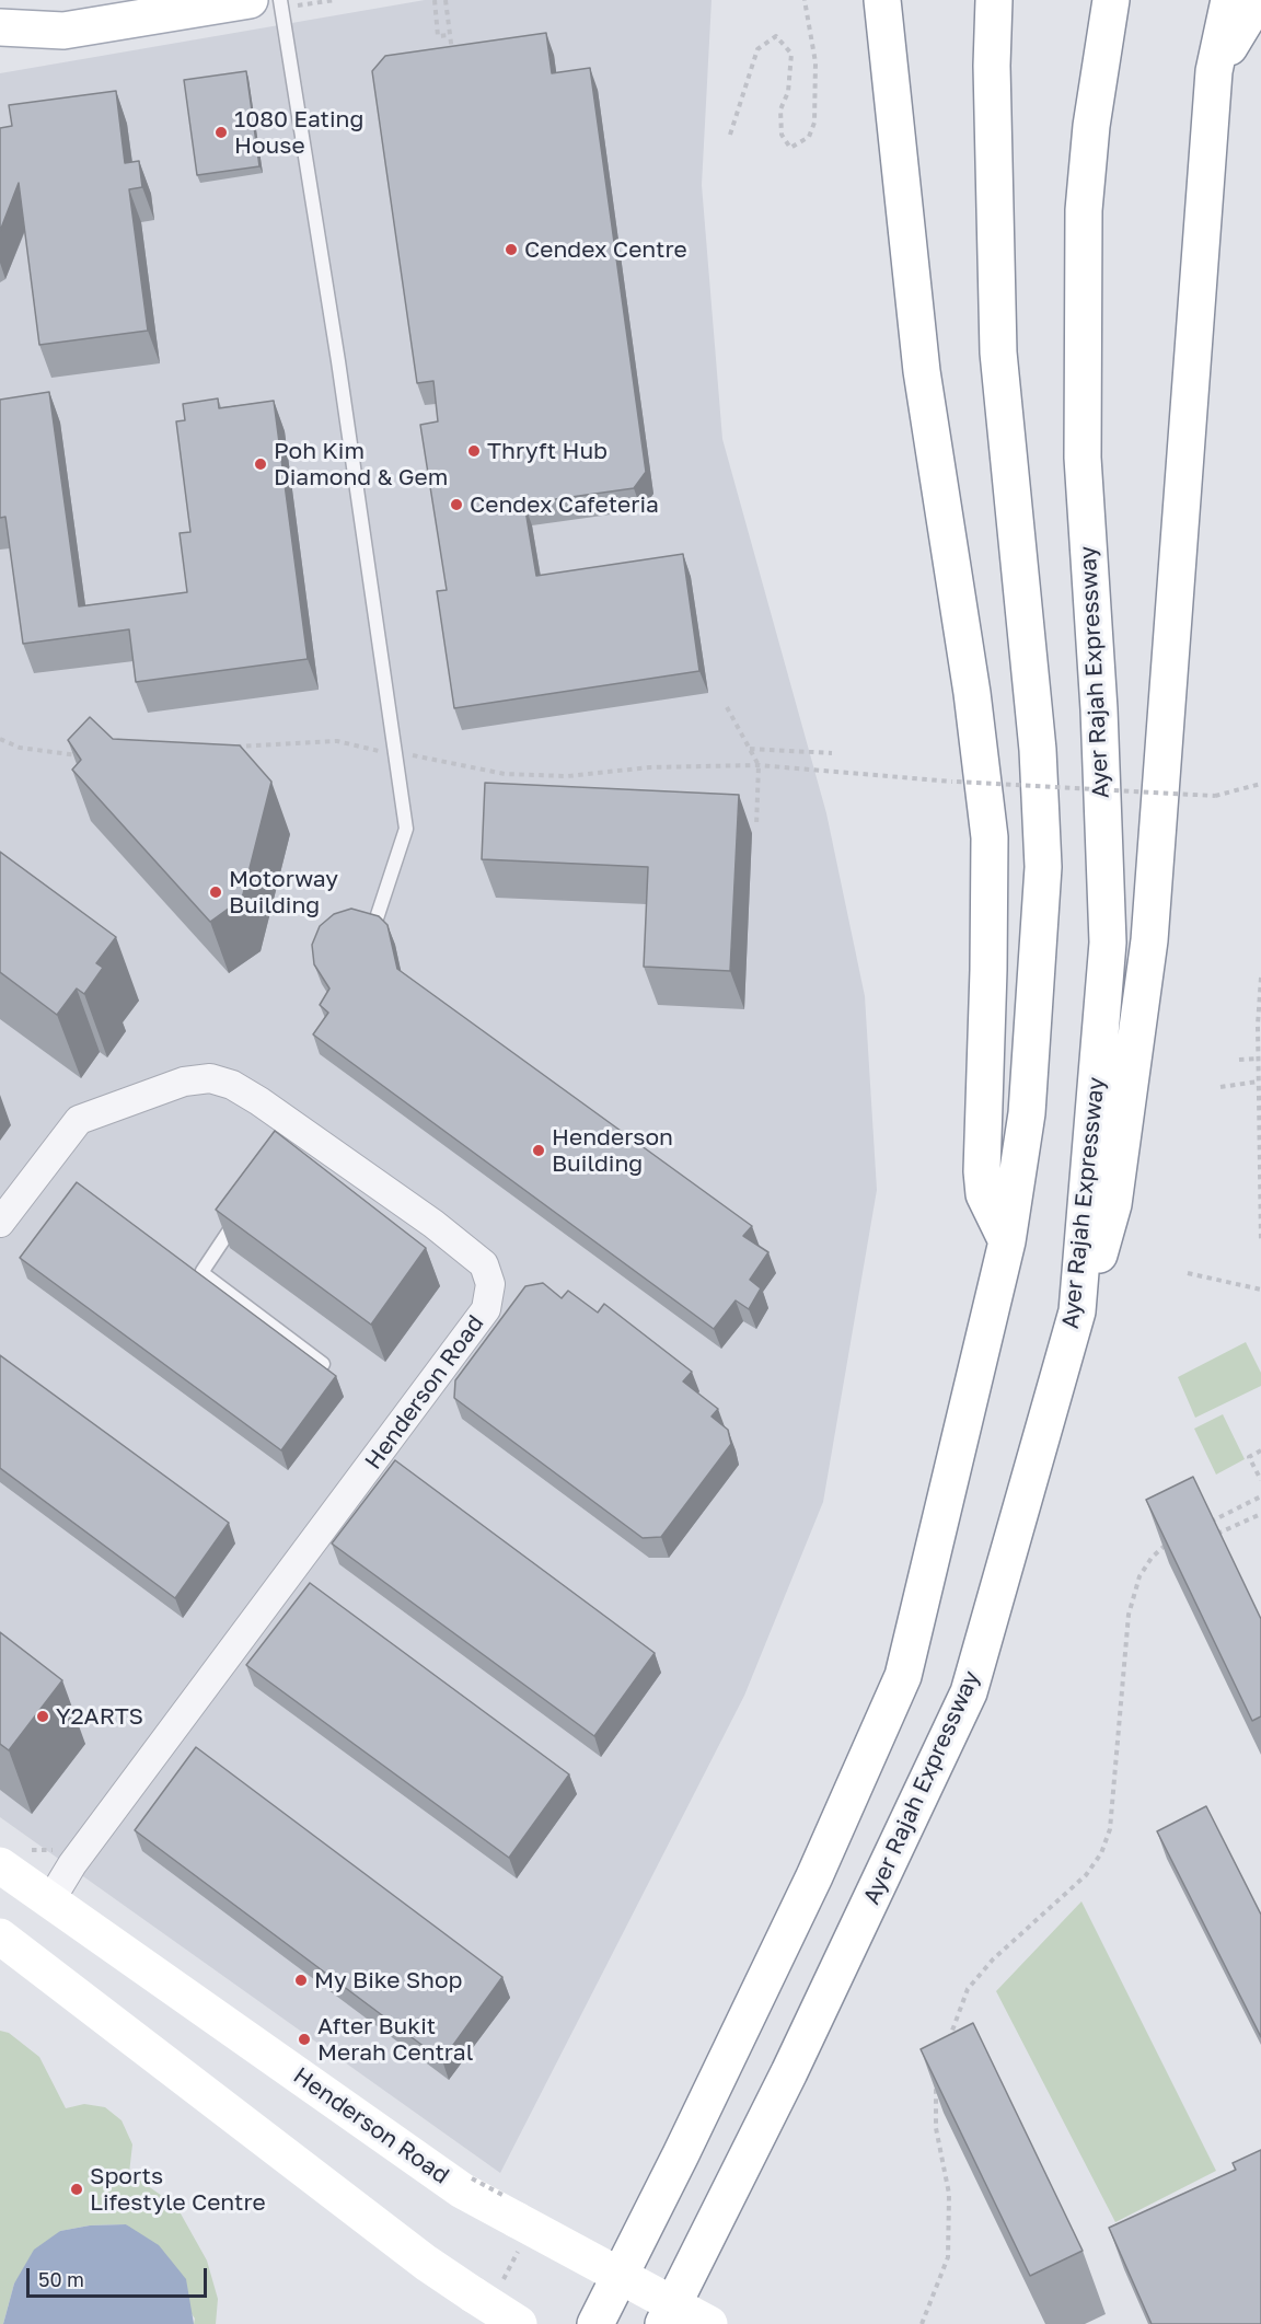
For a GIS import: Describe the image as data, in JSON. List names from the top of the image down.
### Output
{
  "streets": {
    "main road": ["Ayer Rajah Expressway", "Henderson Road"]
  },
  "places": [
    "1080 Eating House",
    "Cendex Centre",
    "Thryft Hub",
    "Poh Kim Diamond & Gem",
    "Cendex Cafeteria",
    "Motorway Building",
    "Henderson Building",
    "Y2ARTS",
    "My Bike Shop",
    "After Bukit Merah Central",
    "Sports Lifestyle Centre"
  ],
  "scale_bar": "50 m"
}
